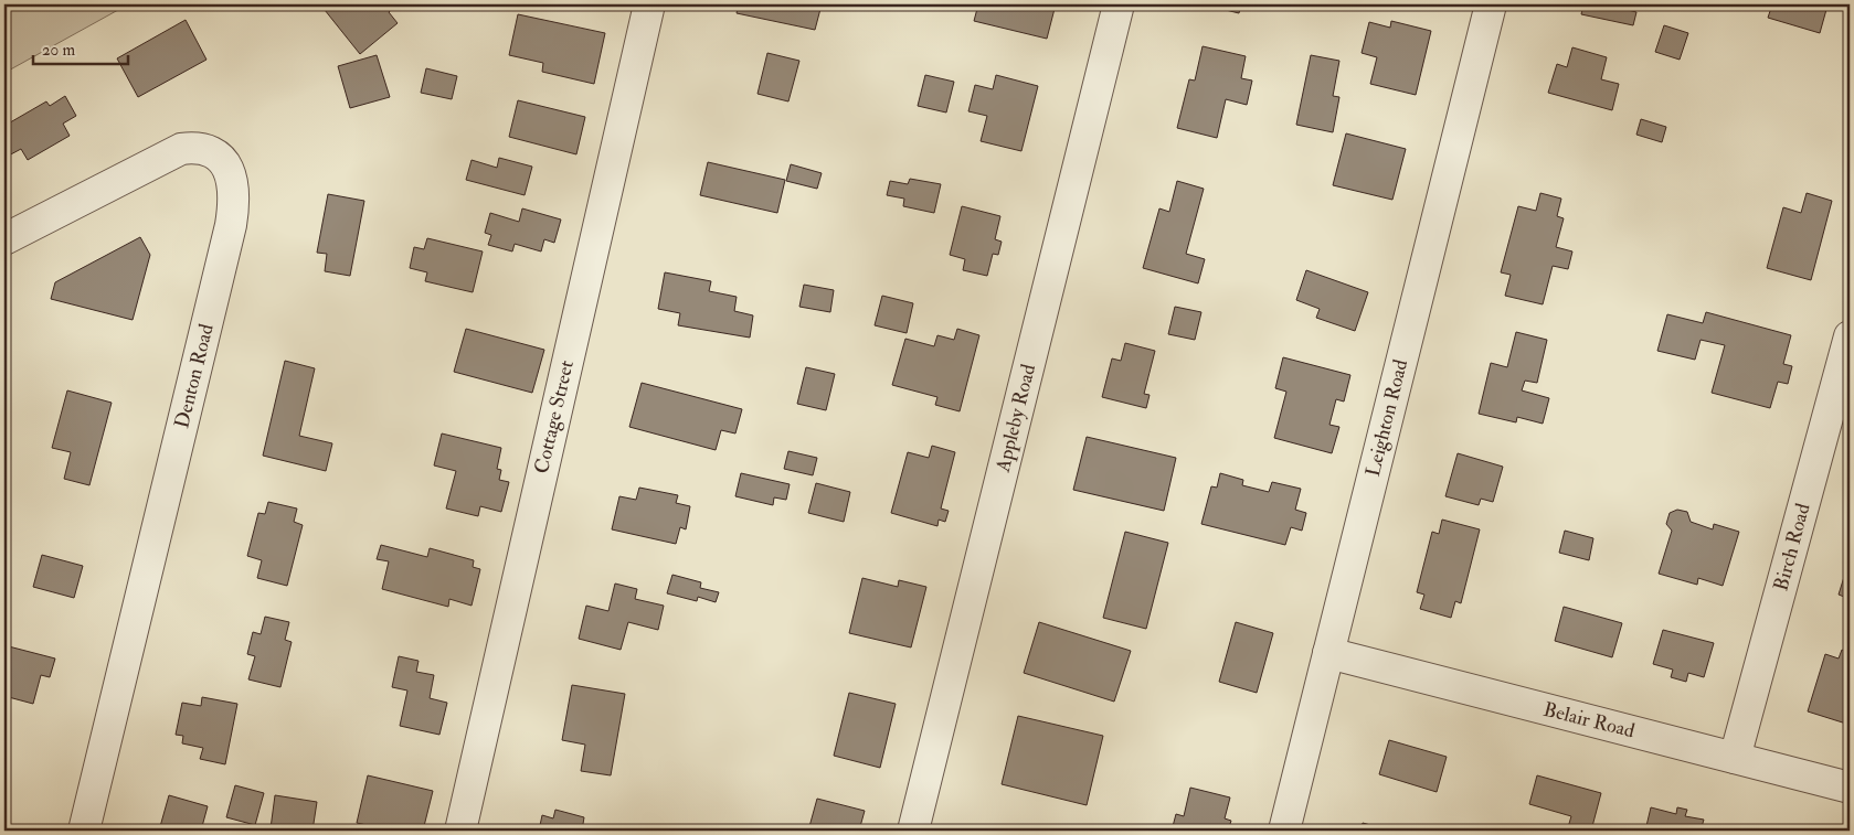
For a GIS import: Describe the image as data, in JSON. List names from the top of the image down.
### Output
{
  "streets": {
    "street": [
      "Denton Road",
      "Cottage Street",
      "Appleby Road",
      "Leighton Road",
      "Birch Road",
      "Belair Road"
    ]
  },
  "crossings": [
    ["Leighton Road", "Belair Road"],
    ["Birch Road", "Belair Road"]
  ],
  "scale_bar": "20 m"
}
